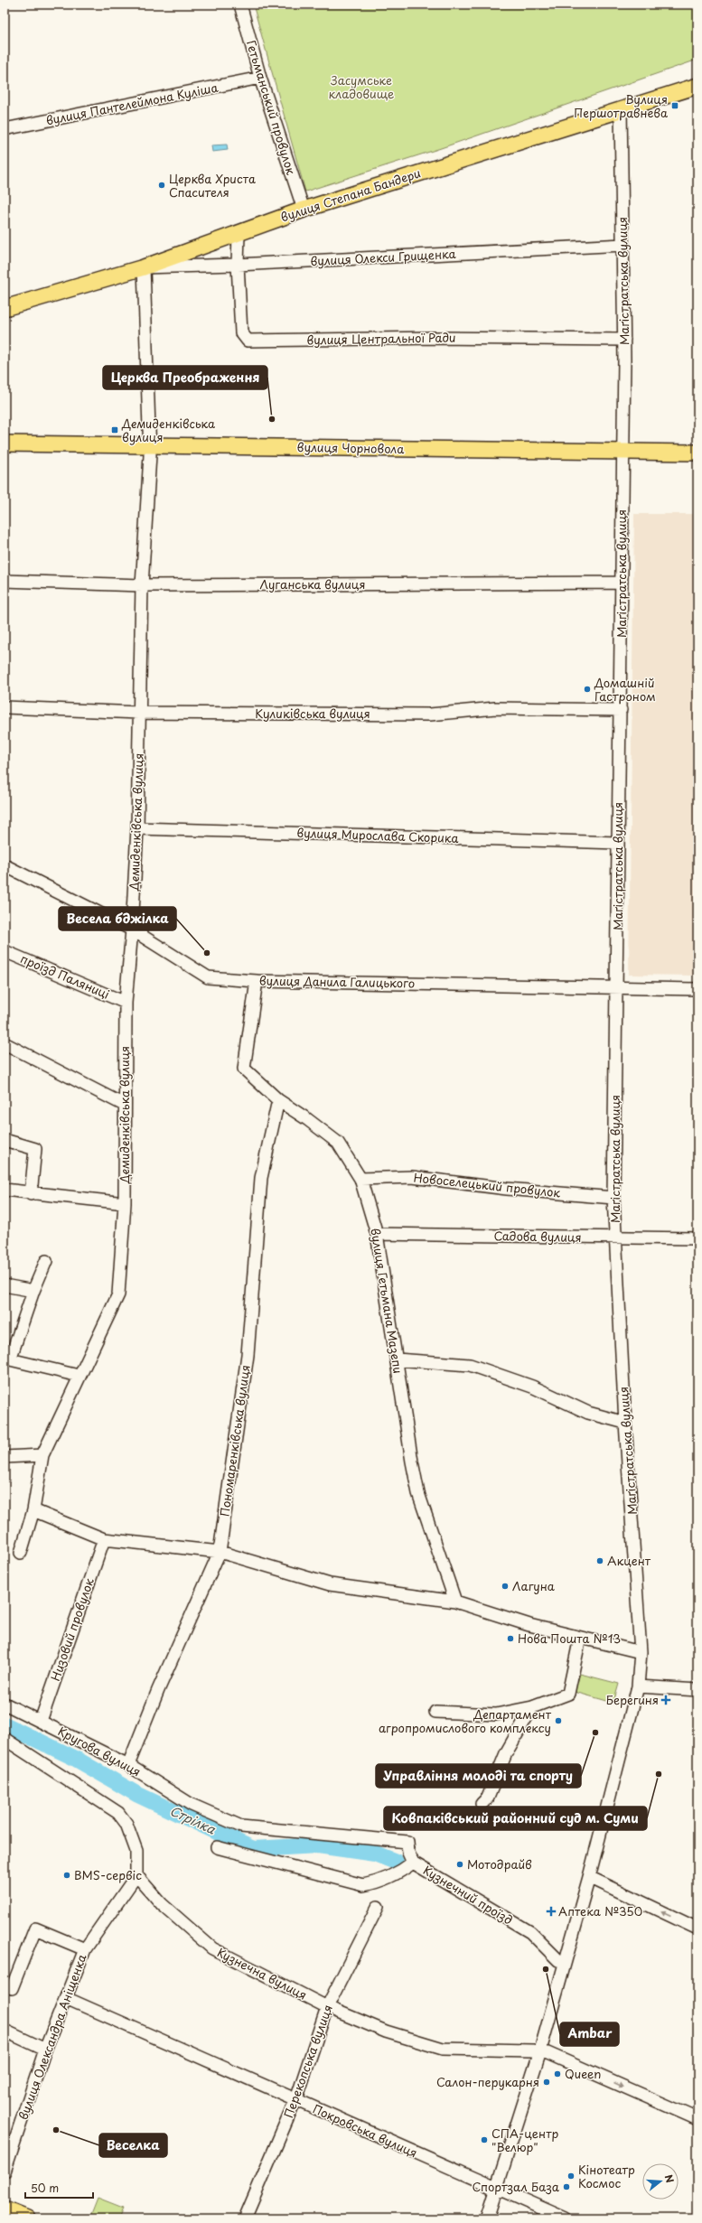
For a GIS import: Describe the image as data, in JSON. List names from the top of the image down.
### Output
{
  "streets": {
    "main road": ["вулиця Степана Бандери", "вулиця Чорновола"],
    "street": [
      "вулиця Пантелеймона Куліша",
      "Гетьманський провулок",
      "вулиця Олекси Грищенка",
      "Маґістратська вулиця",
      "вулиця Центральної Ради",
      "Луганська вулиця",
      "Куликівська вулиця",
      "Демиденківська вулиця",
      "вулиця Мирослава Скорика",
      "проїзд Паляниці",
      "вулиця Данила Галицького",
      "Новоселецький провулок",
      "Садова вулиця",
      "вулиця Гетьмана Мазепи",
      "Пономаренківська вулиця",
      "Низовий провулок",
      "Кругова вулиця",
      "Кузнечний проїзд",
      "Кузнечна вулиця",
      "вулиця Олександра Аніщенка",
      "Перекопська вулиця",
      "Покровська вулиця"
    ]
  },
  "crossings": [
    ["вулиця Пантелеймона Куліша", "Гетьманський провулок"],
    ["Гетьманський провулок", "вулиця Степана Бандери"],
    ["вулиця Степана Бандери", "вулиця Олекси Грищенка"],
    ["вулиця Степана Бандери", "Маґістратська вулиця"],
    ["вулиця Степана Бандери", "вулиця Центральної Ради"],
    ["вулиця Степана Бандери", "Демиденківська вулиця"],
    ["вулиця Олекси Грищенка", "Маґістратська вулиця"],
    ["вулиця Олекси Грищенка", "вулиця Центральної Ради"],
    ["вулиця Олекси Грищенка", "Демиденківська вулиця"],
    ["Маґістратська вулиця", "вулиця Центральної Ради"],
    ["Маґістратська вулиця", "вулиця Чорновола"],
    ["Маґістратська вулиця", "Луганська вулиця"],
    ["Маґістратська вулиця", "Куликівська вулиця"],
    ["Маґістратська вулиця", "вулиця Мирослава Скорика"],
    ["Маґістратська вулиця", "вулиця Данила Галицького"],
    ["Маґістратська вулиця", "Новоселецький провулок"],
    ["Маґістратська вулиця", "Садова вулиця"],
    ["Маґістратська вулиця", "Кузнечний проїзд"],
    ["Маґістратська вулиця", "Кузнечна вулиця"],
    ["Маґістратська вулиця", "Покровська вулиця"],
    ["вулиця Чорновола", "Демиденківська вулиця"],
    ["Луганська вулиця", "Демиденківська вулиця"],
    ["Куликівська вулиця", "Демиденківська вулиця"],
    ["Демиденківська вулиця", "вулиця Мирослава Скорика"],
    ["Демиденківська вулиця", "проїзд Паляниці"],
    ["Демиденківська вулиця", "вулиця Данила Галицького"],
    ["вулиця Данила Галицького", "вулиця Гетьмана Мазепи"],
    ["Новоселецький провулок", "вулиця Гетьмана Мазепи"],
    ["Садова вулиця", "вулиця Гетьмана Мазепи"],
    ["вулиця Гетьмана Мазепи", "Пономаренківська вулиця"],
    ["Пономаренківська вулиця", "Кругова вулиця"],
    ["Низовий провулок", "Кругова вулиця"],
    ["Кругова вулиця", "Кузнечний проїзд"],
    ["Кузнечна вулиця", "вулиця Олександра Аніщенка"],
    ["Кузнечна вулиця", "Перекопська вулиця"],
    ["вулиця Олександра Аніщенка", "Покровська вулиця"],
    ["Перекопська вулиця", "Покровська вулиця"]
  ],
  "water": ["Стрілка"],
  "parks": ["Засумське кладовище"],
  "places": {
    "transit": ["Вулиця Першотравнева", "Демиденківська вулиця"],
    "other": [
      "Церква Христа Спасителя",
      "Церква Преображення",
      "Домашній Гастроном",
      "Весела бджілка",
      "Акцент",
      "Лагуна",
      "Нова Пошта №13",
      "Департамент агропромислового комплексу",
      "Управління молоді та спорту",
      "Ковпаківський районний суд м. Суми",
      "Мотодрайв",
      "BMS-сервіс",
      "Ambar",
      "Queen",
      "Салон-перукарня",
      "Веселка",
      "СПА-центр \"Велюр\"",
      "Кінотеатр Космос",
      "Спортзал База"
    ],
    "health": ["Берегиня", "Аптека №350"]
  },
  "scale_bar": "50 m",
  "north": "right"
}
